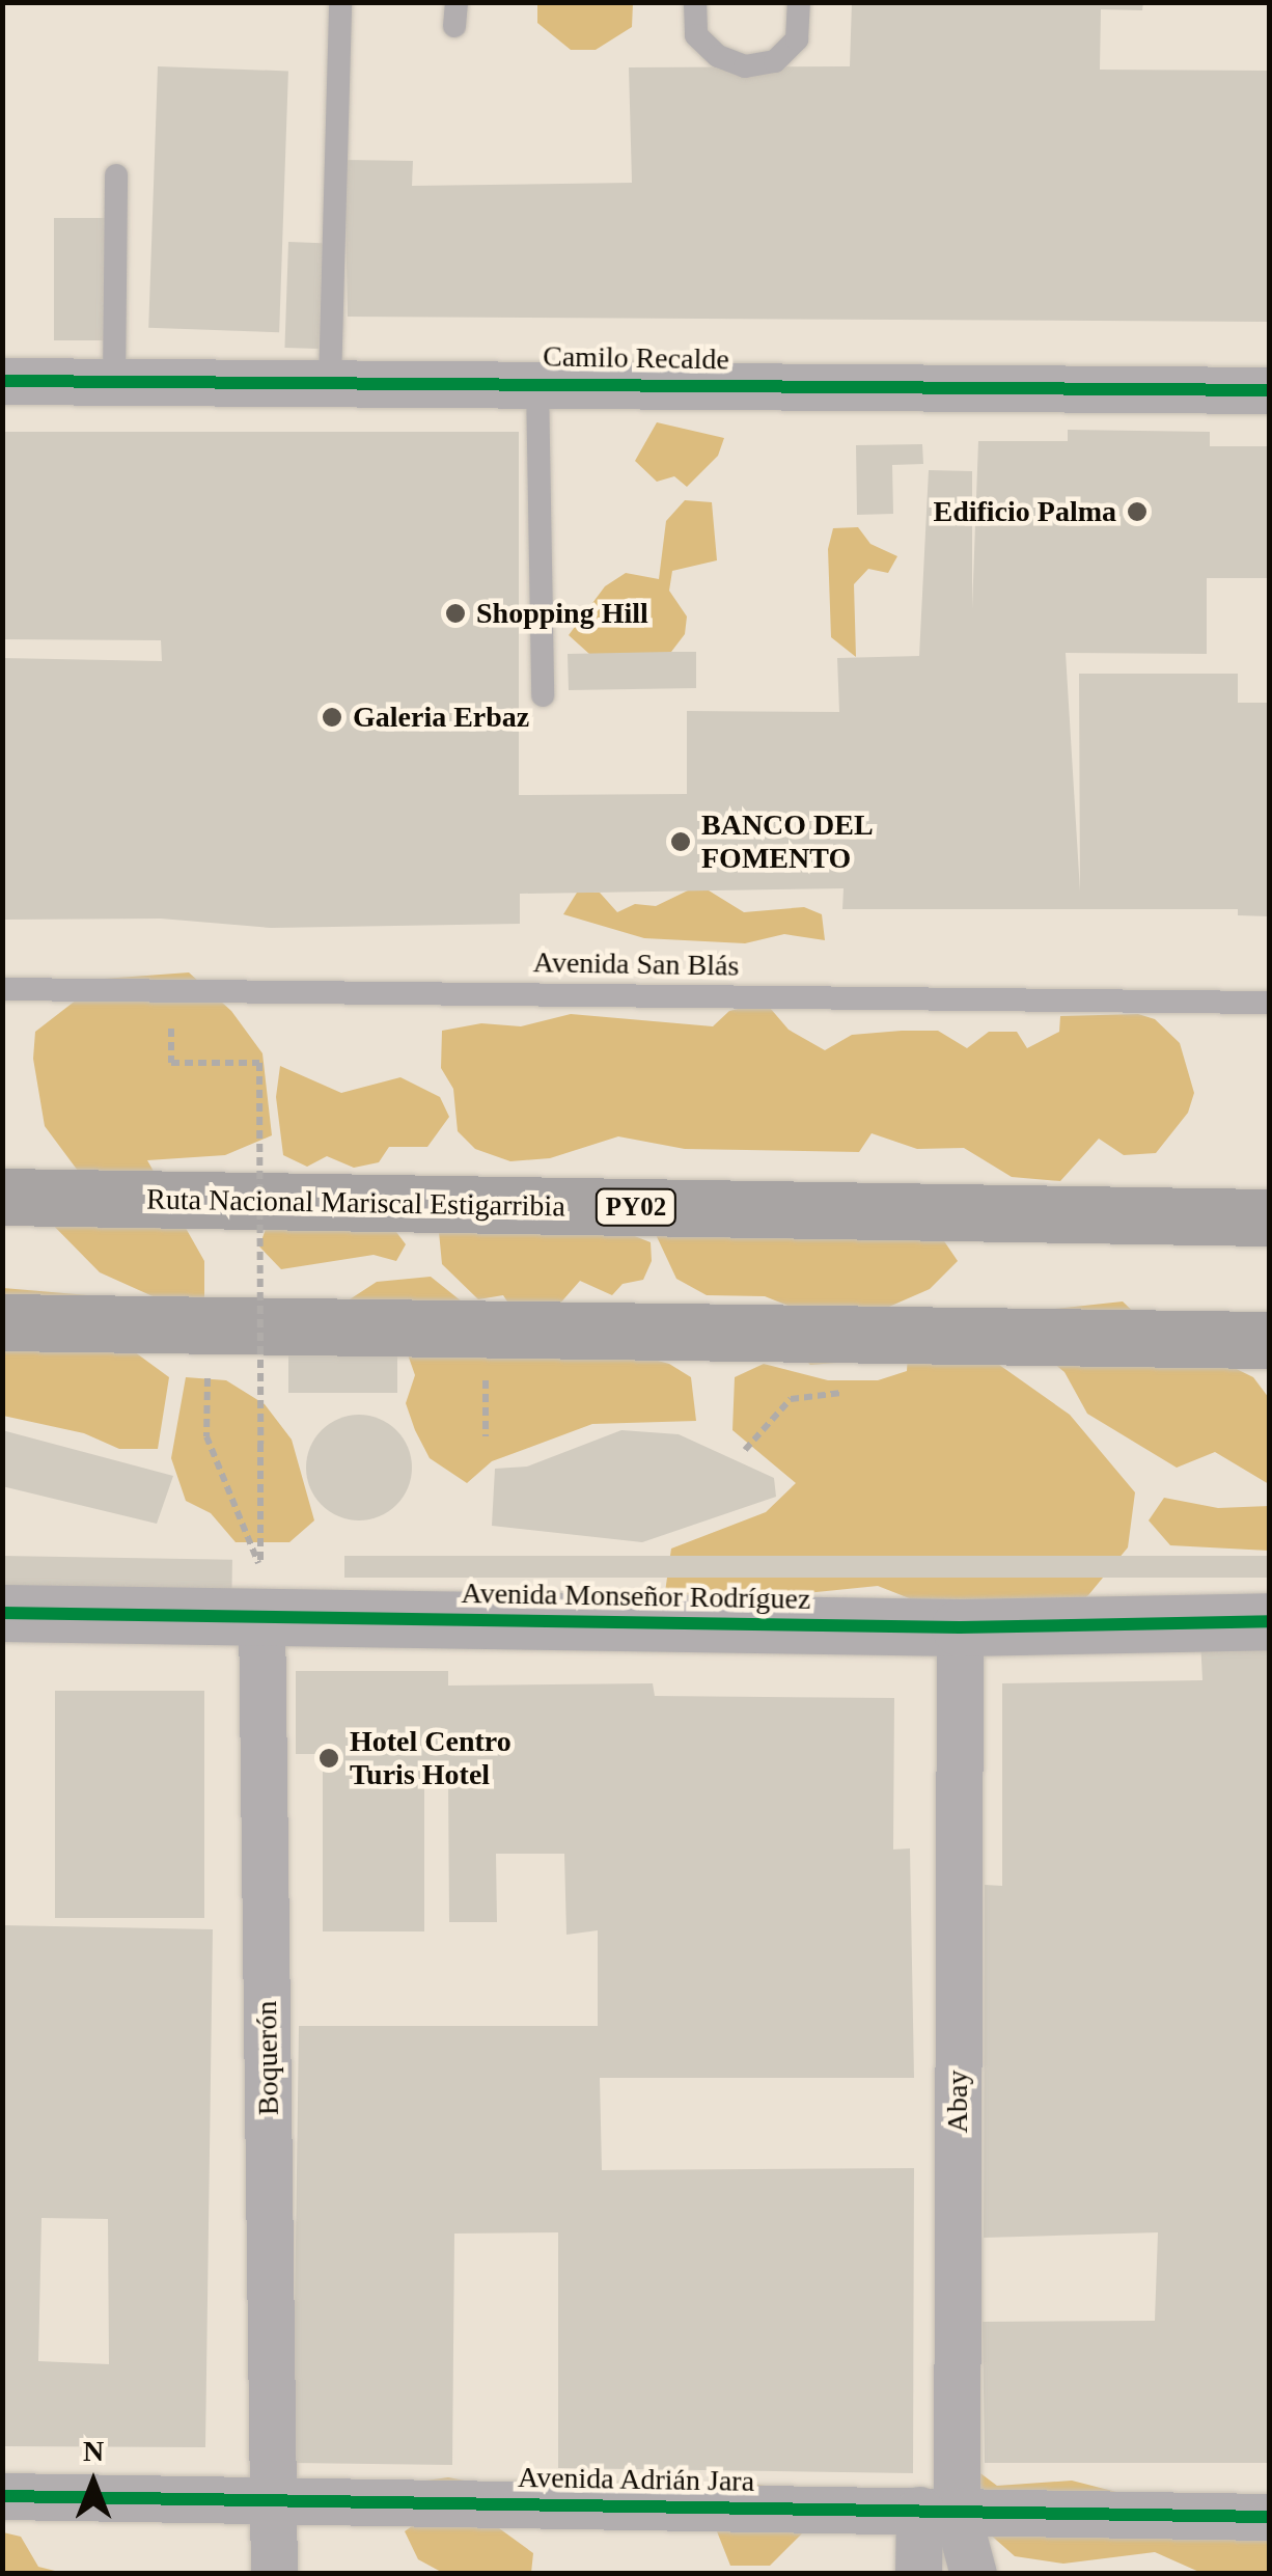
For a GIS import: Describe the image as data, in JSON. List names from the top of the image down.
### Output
{
  "streets": {
    "highway": ["Ruta Nacional Mariscal Estigarribia", "PY02"],
    "street": [
      "Camilo Recalde",
      "Avenida Monseñor Rodríguez",
      "Boquerón",
      "Abay",
      "Avenida Adrián Jara"
    ],
    "lane": ["Avenida San Blás"]
  },
  "crossings": [
    ["Avenida Monseñor Rodríguez", "Boquerón"],
    ["Avenida Monseñor Rodríguez", "Abay"],
    ["Boquerón", "Avenida Adrián Jara"],
    ["Abay", "Avenida Adrián Jara"]
  ],
  "places": [
    "Edificio Palma",
    "Shopping Hill",
    "Galeria Erbaz",
    "BANCO DEL FOMENTO",
    "Hotel Centro Turis Hotel"
  ],
  "north": "top"
}
